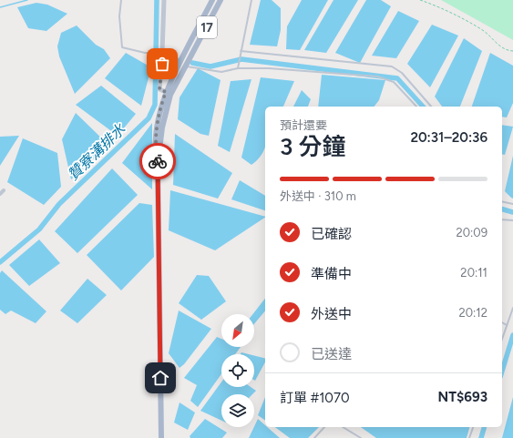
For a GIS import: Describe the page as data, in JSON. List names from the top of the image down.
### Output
{
  "streets": {
    "main road": ["17"]
  },
  "water": ["贊寮溝排水"],
  "north": "bottom left",
  "page": {
    "heading": ["3 分鐘", "預計還要", "20:31–20:36"],
    "panel": ["訂單 #1070", "NT$693"],
    "bar": "外送中 · 310 m",
    "list": [
      ["已確認", "20:09"],
      ["準備中", "20:11"],
      ["外送中", "20:12"],
      "已送達"
    ]
  }
}
